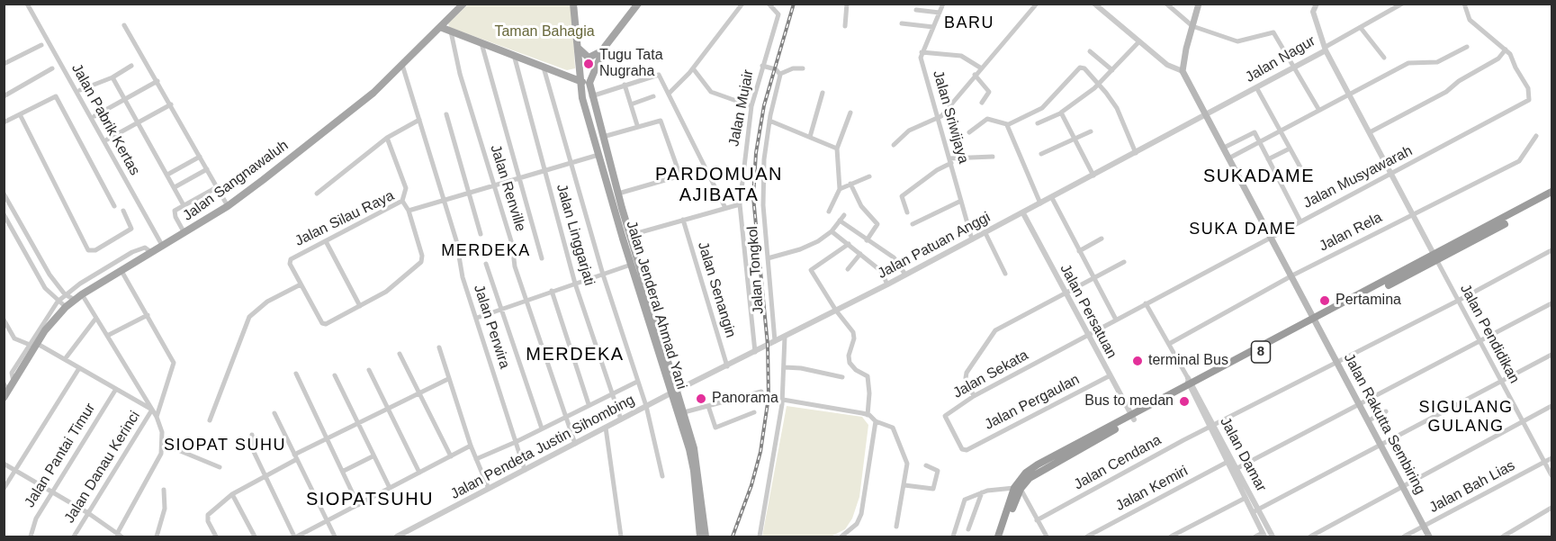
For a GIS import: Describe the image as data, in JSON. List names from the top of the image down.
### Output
{
  "streets": {
    "highway": ["8"],
    "main road": ["Jalan Sangnawaluh", "Jalan Jenderal Ahmad Yani", "Jalan Rakutta Sembiring"],
    "street": [
      "Jalan Nagur",
      "Jalan Mujair",
      "Jalan Sriwijaya",
      "Jalan Pabrik Kertas",
      "Jalan Musyawarah",
      "Jalan Renville",
      "Jalan Silau Raya",
      "Jalan Rela",
      "Jalan Linggarjati",
      "Jalan Patuan Anggi",
      "Jalan Tongkol",
      "Jalan Senangin",
      "Jalan Persatuan",
      "Jalan Perwira",
      "Jalan Pendidikan",
      "Jalan Sekata",
      "Jalan Pergaulan",
      "Jalan Pendeta Justin Sihombing",
      "Jalan Damar",
      "Jalan Pantai Timur",
      "Jalan Cendana",
      "Jalan Danau Kerinci",
      "Jalan Bah Lias",
      "Jalan Kemiri"
    ]
  },
  "crossings": [
    ["Jalan Nagur", "Jalan Patuan Anggi"],
    ["Jalan Nagur", "Jalan Pendidikan"],
    ["Jalan Nagur", "Jalan Rakutta Sembiring"],
    ["Jalan Mujair", "Jalan Patuan Anggi"],
    ["Jalan Sriwijaya", "Jalan Patuan Anggi"],
    ["Jalan Pabrik Kertas", "Jalan Sangnawaluh"],
    ["Jalan Musyawarah", "Jalan Persatuan"],
    ["Jalan Musyawarah", "Jalan Pendidikan"],
    ["Jalan Musyawarah", "Jalan Sekata"],
    ["Jalan Musyawarah", "Jalan Rakutta Sembiring"],
    ["Jalan Sangnawaluh", "Jalan Perwira"],
    ["Jalan Renville", "Jalan Pendeta Justin Sihombing"],
    ["Jalan Rela", "Jalan Pendidikan"],
    ["Jalan Rela", "Jalan Rakutta Sembiring"],
    ["Jalan Linggarjati", "Jalan Pendeta Justin Sihombing"],
    ["Jalan Patuan Anggi", "Jalan Tongkol"],
    ["Jalan Patuan Anggi", "Jalan Senangin"],
    ["Jalan Patuan Anggi", "Jalan Jenderal Ahmad Yani"],
    ["Jalan Patuan Anggi", "Jalan Persatuan"],
    ["Jalan Patuan Anggi", "Jalan Rakutta Sembiring"],
    ["Jalan Patuan Anggi", "Jalan Pendeta Justin Sihombing"],
    ["Jalan Jenderal Ahmad Yani", "Jalan Pendeta Justin Sihombing"],
    ["Jalan Persatuan", "8"],
    ["Jalan Persatuan", "Jalan Sekata"],
    ["Jalan Persatuan", "Jalan Pergaulan"],
    ["Jalan Perwira", "Jalan Pendeta Justin Sihombing"],
    ["Jalan Pendidikan", "8"],
    ["Jalan Pendidikan", "Jalan Cendana"],
    ["Jalan Pendidikan", "Jalan Bah Lias"],
    ["8", "Jalan Rakutta Sembiring"],
    ["8", "Jalan Damar"],
    ["Jalan Sekata", "Jalan Pergaulan"],
    ["Jalan Rakutta Sembiring", "Jalan Cendana"],
    ["Jalan Rakutta Sembiring", "Jalan Bah Lias"],
    ["Jalan Damar", "Jalan Cendana"],
    ["Jalan Damar", "Jalan Kemiri"]
  ],
  "districts": [
    "BARU",
    "PARDOMUAN AJIBATA",
    "SUKADAME",
    "SUKA DAME",
    "MERDEKA",
    "MERDEKA",
    "SIGULANG GULANG",
    "SIOPAT SUHU",
    "SIOPATSUHU"
  ],
  "parks": ["Taman Bahagia"],
  "places": [
    "Tugu Tata Nugraha",
    "Pertamina",
    "terminal Bus",
    "Panorama",
    "Bus to medan"
  ]
}
